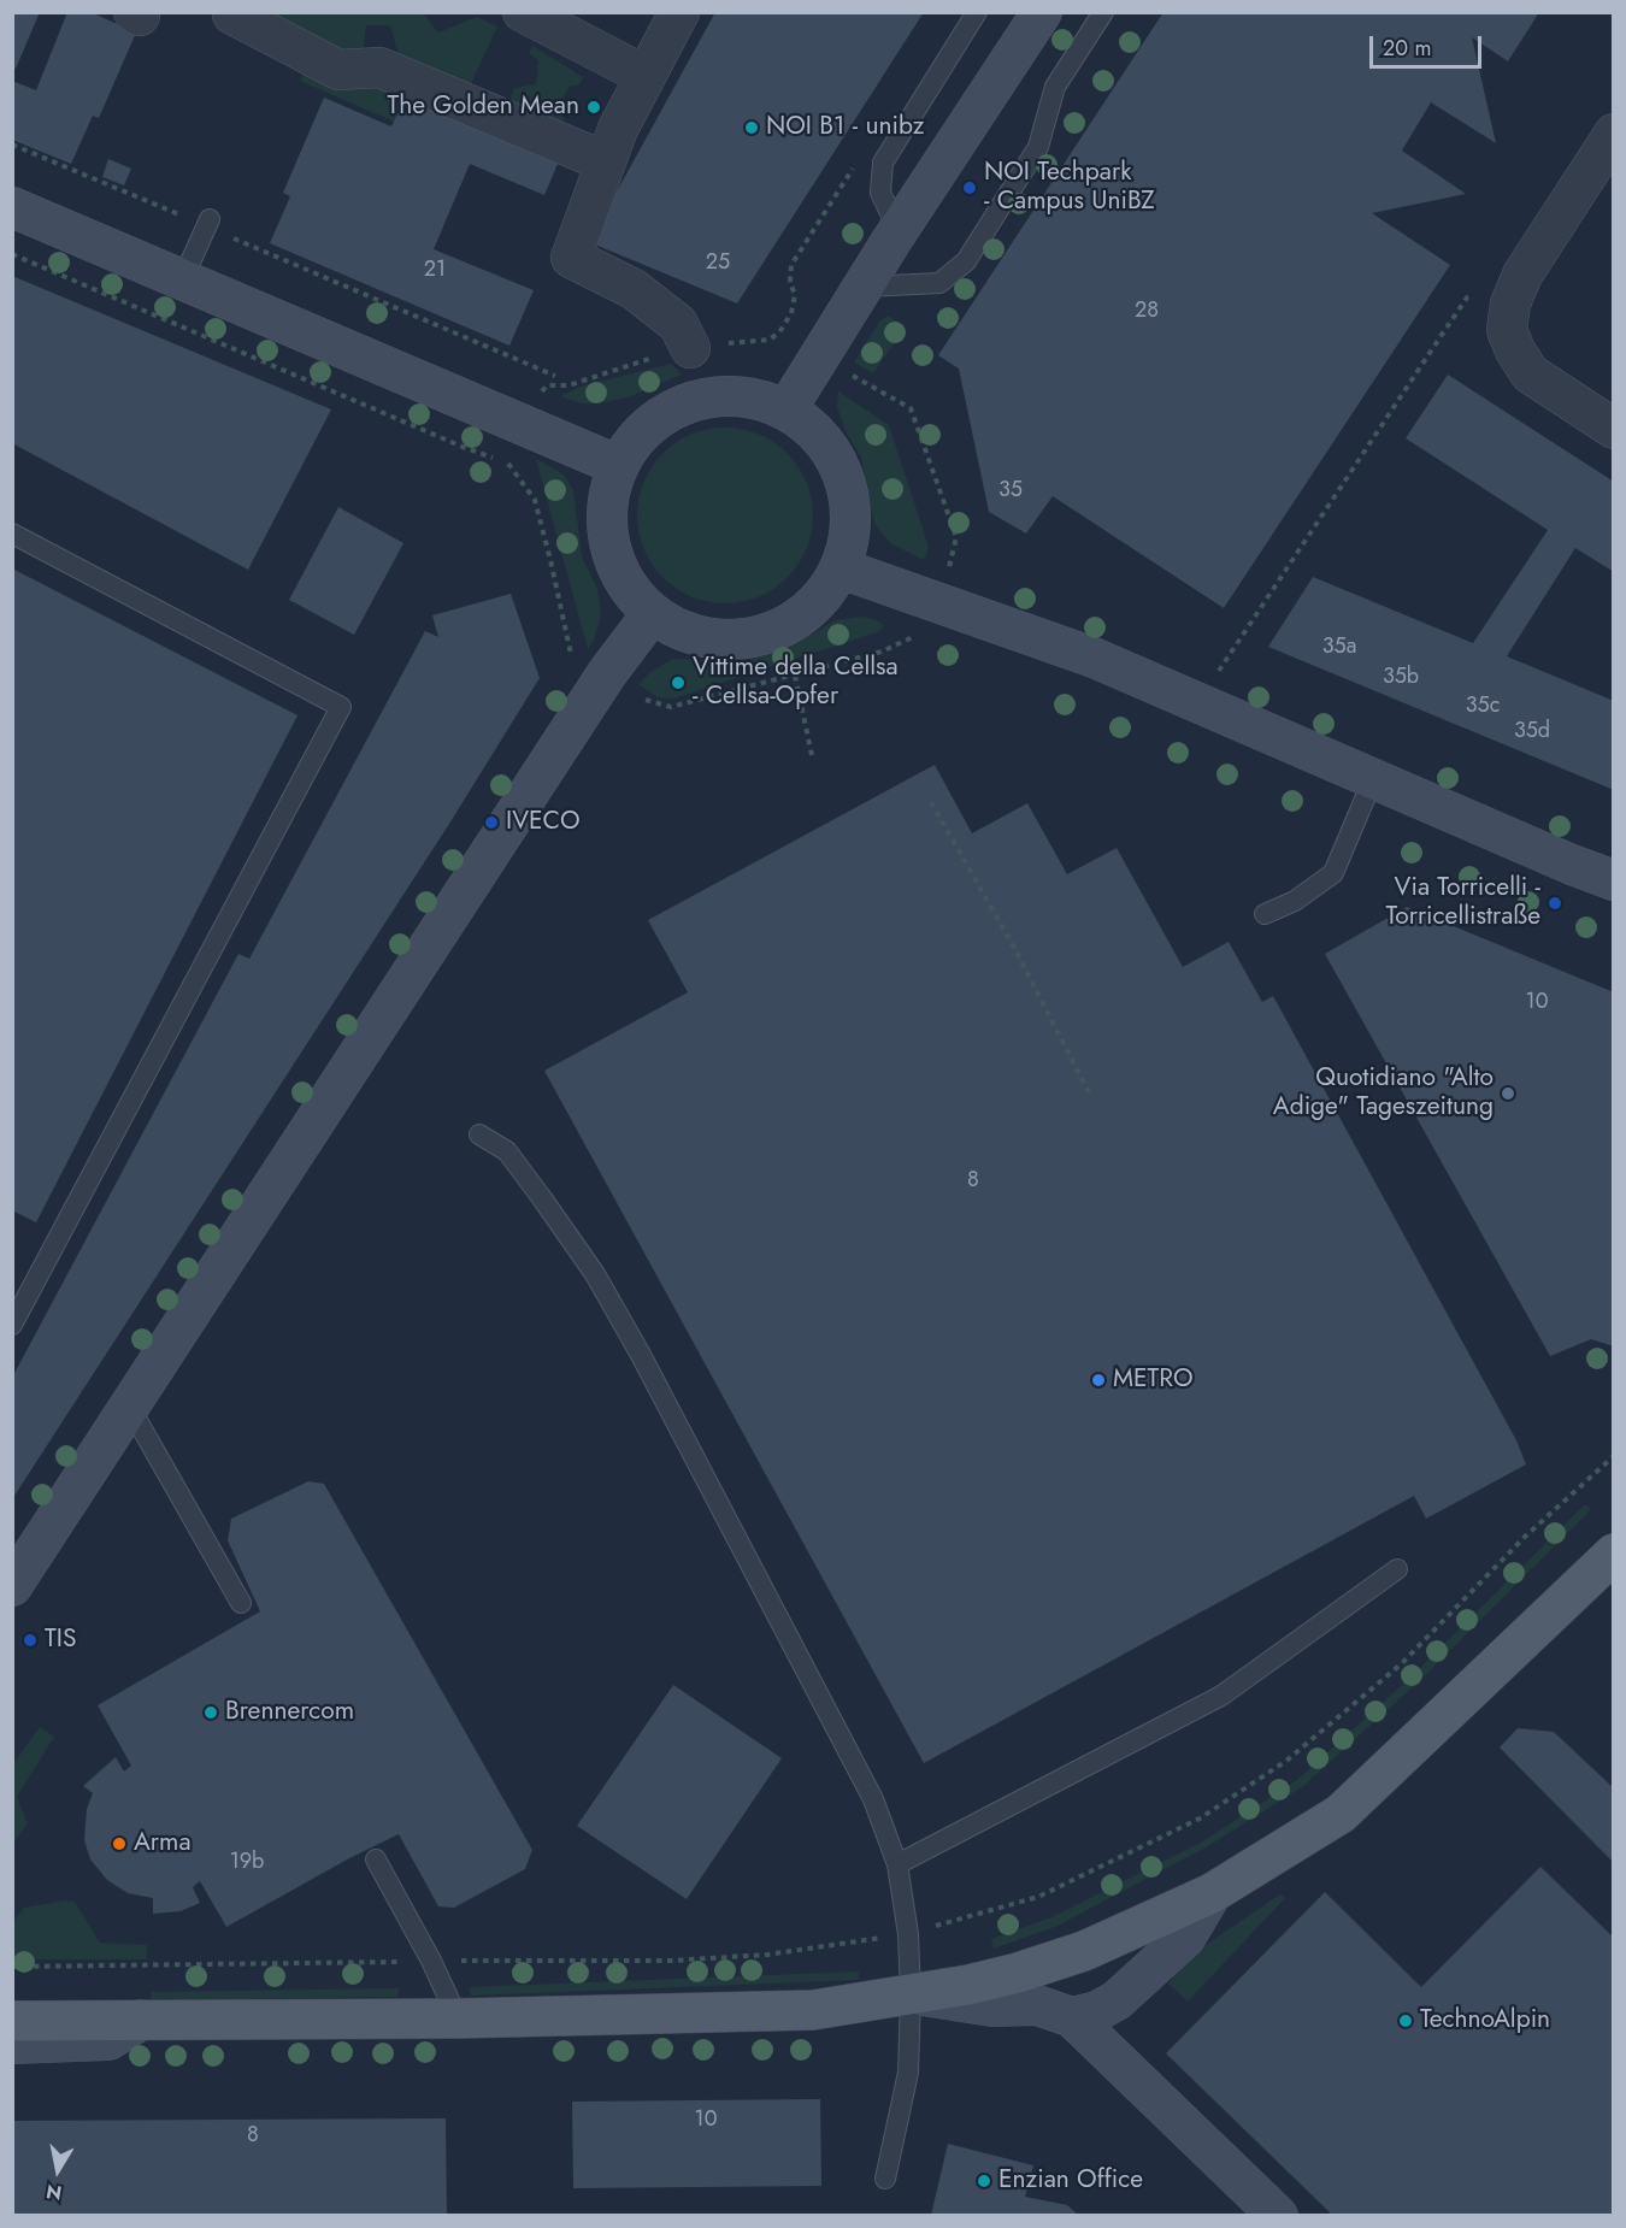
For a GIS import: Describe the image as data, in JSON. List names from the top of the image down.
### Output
{
  "places": [
    "The Golden Mean",
    "NOI B1 - unibz",
    "NOI Techpark - Campus UniBZ",
    "Vittime della Cellsa - Cellsa-Opfer",
    "IVECO",
    "Via Torricelli - Torricellistraße",
    "Quotidiano \"Alto Adige\" Tageszeitung",
    "METRO",
    "TIS",
    "Brennercom",
    "Arma",
    "TechnoAlpin",
    "Enzian Office"
  ],
  "house_numbers": [
    "25",
    "21",
    "28",
    "35",
    "35a",
    "35b",
    "35c",
    "35d",
    "10",
    "8",
    "19b",
    "10",
    "8"
  ],
  "scale_bar": "20 m",
  "north": "bottom"
}
